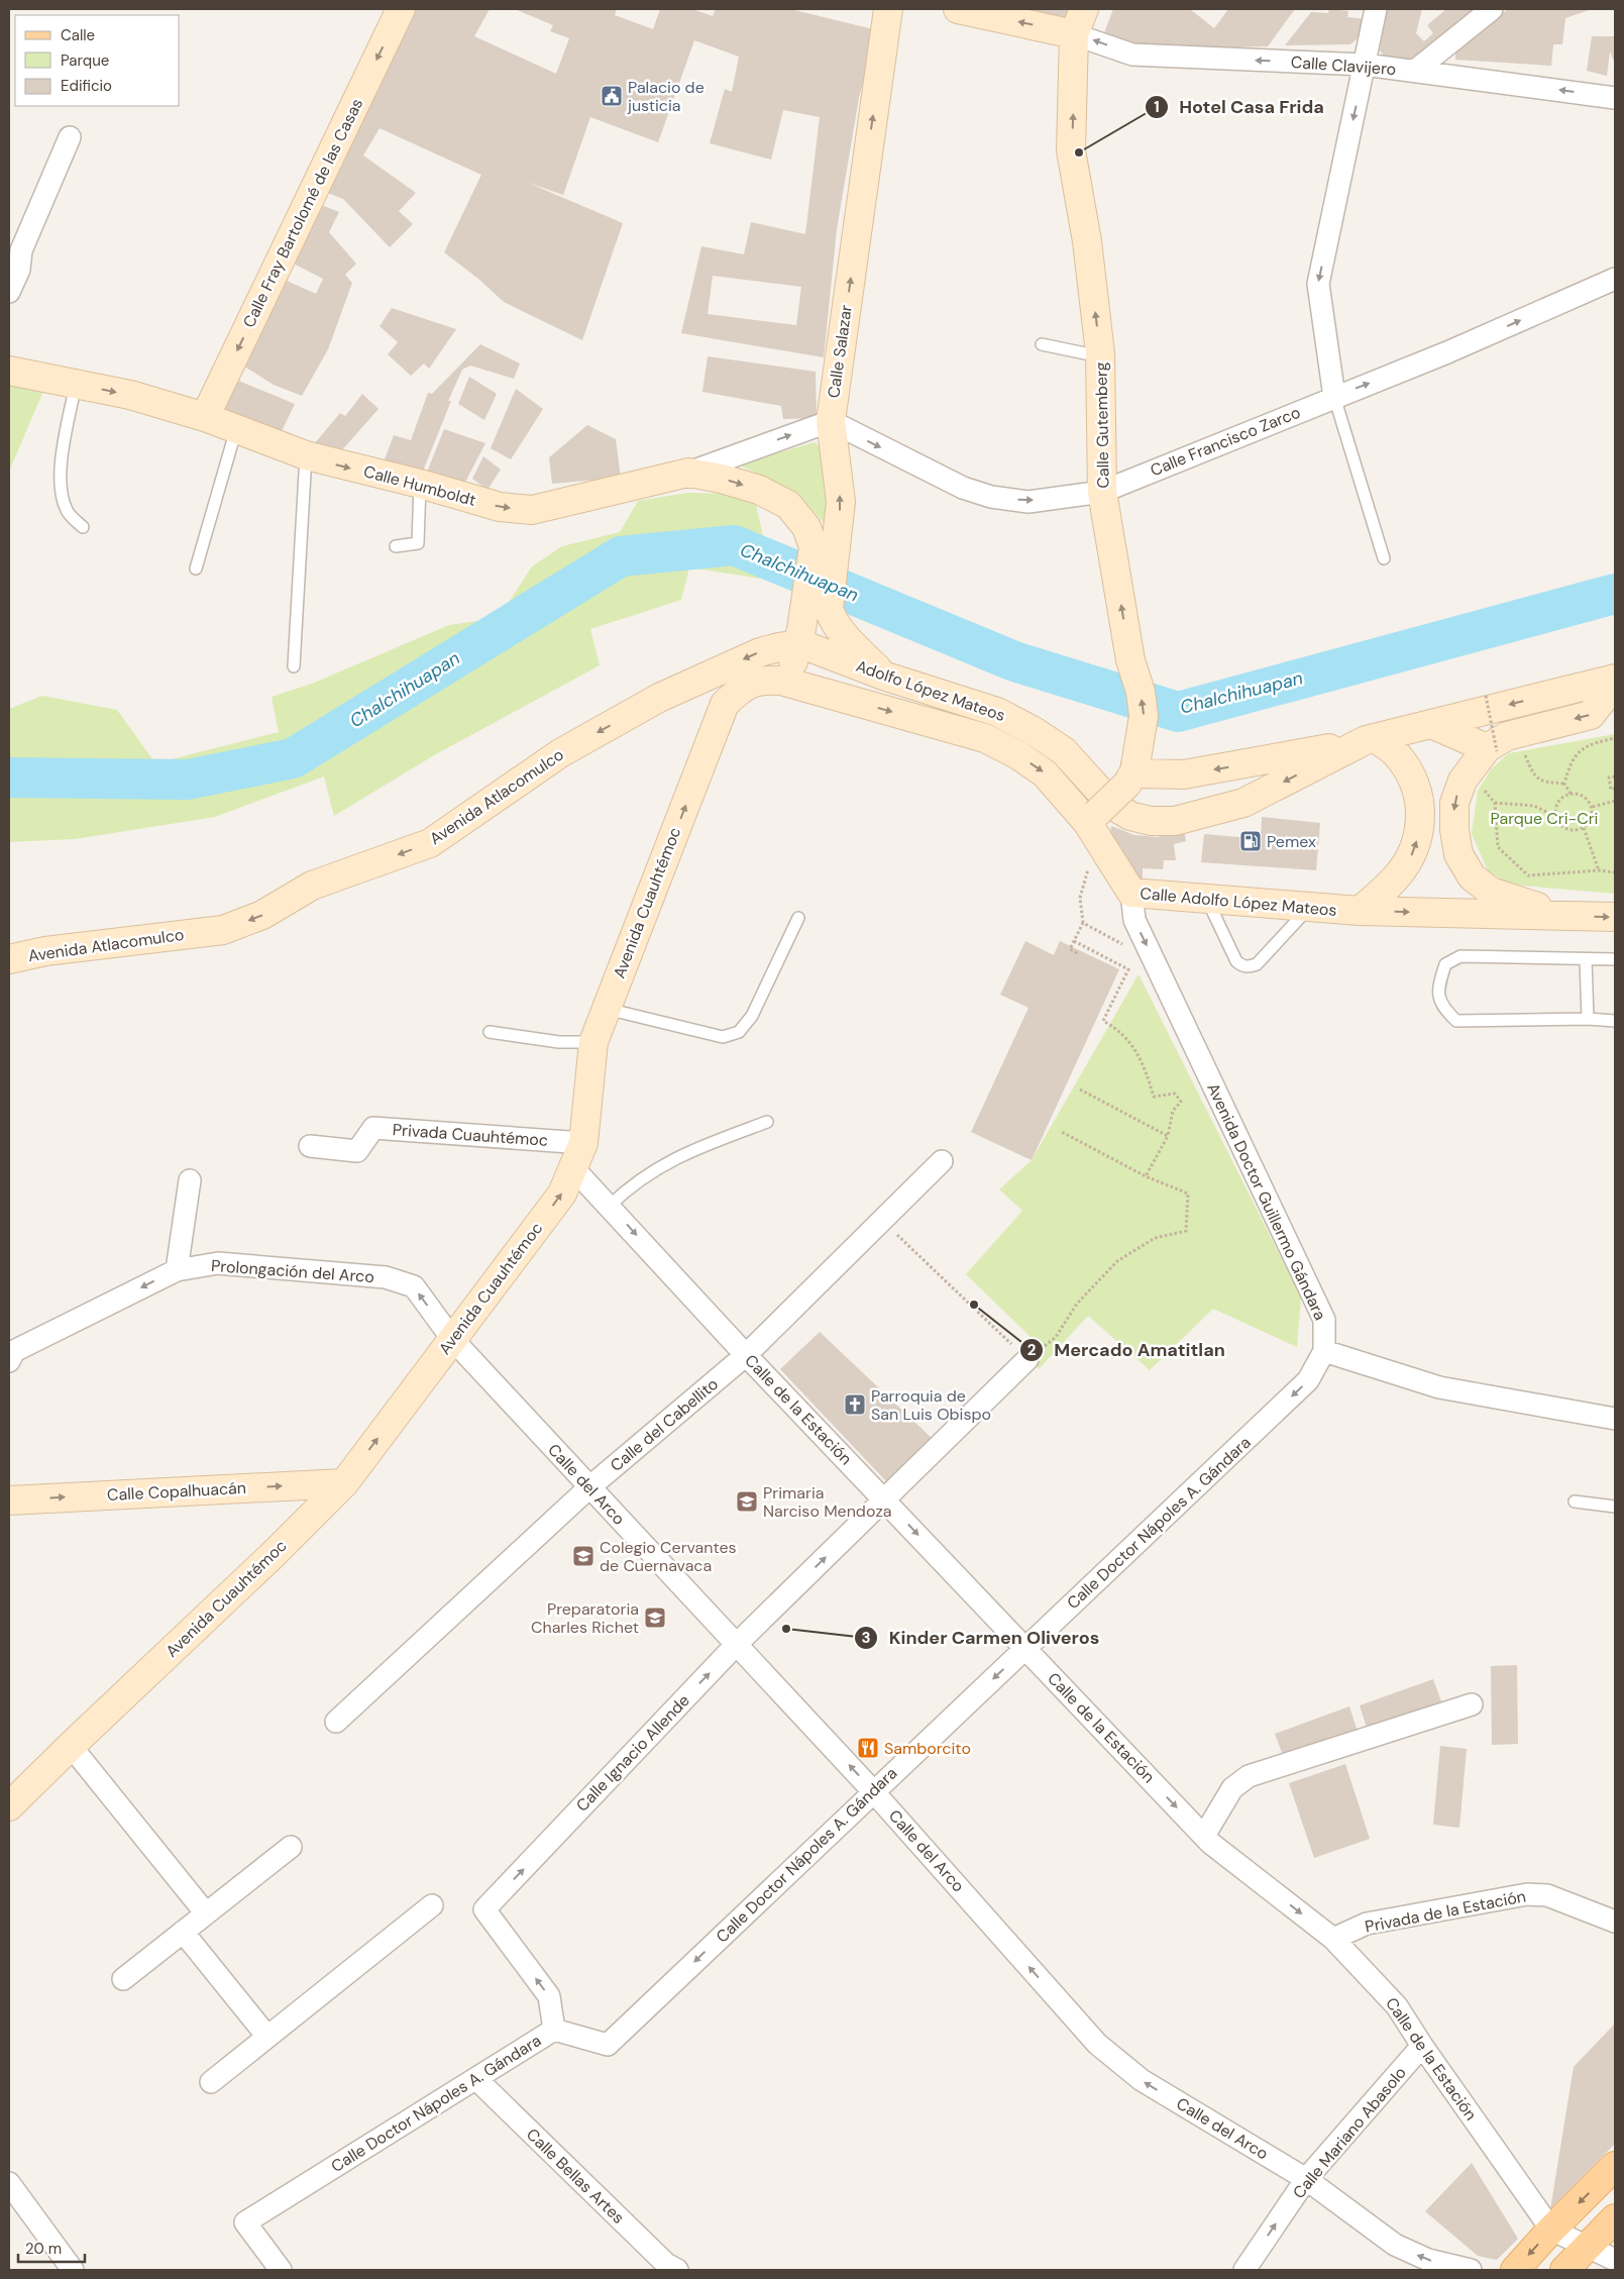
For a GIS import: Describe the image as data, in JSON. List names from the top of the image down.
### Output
{
  "streets": {
    "main road": [
      "Calle Fray Bartolomé de las Casas",
      "Calle Salazar",
      "Calle Gutemberg",
      "Calle Humboldt",
      "Adolfo López Mateos",
      "Avenida Atlacomulco",
      "Calle Adolfo López Mateos",
      "Avenida Cuauhtémoc",
      "Calle Copalhuacán"
    ],
    "street": [
      "Calle Clavijero",
      "Calle Francisco Zarco",
      "Privada Cuauhtémoc",
      "Avenida Doctor Guillermo Gándara",
      "Prolongación del Arco",
      "Calle de la Estación",
      "Calle del Cabellito",
      "Calle del Arco",
      "Calle Doctor Nápoles A. Gándara",
      "Calle Ignacio Allende",
      "Privada de la Estación",
      "Calle Mariano Abasolo",
      "Calle Bellas Artes"
    ]
  },
  "crossings": [
    ["Calle Clavijero", "Calle Gutemberg"],
    ["Calle Fray Bartolomé de las Casas", "Calle Humboldt"],
    ["Calle Salazar", "Calle Francisco Zarco"],
    ["Calle Salazar", "Calle Humboldt"],
    ["Calle Salazar", "Adolfo López Mateos"],
    ["Calle Gutemberg", "Calle Francisco Zarco"],
    ["Calle Francisco Zarco", "Calle Humboldt"],
    ["Adolfo López Mateos", "Avenida Atlacomulco"],
    ["Calle Adolfo López Mateos", "Avenida Cuauhtémoc"],
    ["Calle Adolfo López Mateos", "Avenida Doctor Guillermo Gándara"],
    ["Avenida Cuauhtémoc", "Privada Cuauhtémoc"],
    ["Avenida Cuauhtémoc", "Prolongación del Arco"],
    ["Avenida Cuauhtémoc", "Calle de la Estación"],
    ["Avenida Cuauhtémoc", "Calle del Arco"],
    ["Avenida Cuauhtémoc", "Calle Copalhuacán"],
    ["Avenida Doctor Guillermo Gándara", "Calle Doctor Nápoles A. Gándara"],
    ["Prolongación del Arco", "Calle del Arco"],
    ["Calle de la Estación", "Calle del Cabellito"],
    ["Calle de la Estación", "Calle Doctor Nápoles A. Gándara"],
    ["Calle de la Estación", "Calle Ignacio Allende"],
    ["Calle de la Estación", "Privada de la Estación"],
    ["Calle de la Estación", "Calle Mariano Abasolo"],
    ["Calle del Cabellito", "Calle del Arco"],
    ["Calle del Arco", "Calle Doctor Nápoles A. Gándara"],
    ["Calle del Arco", "Calle Ignacio Allende"],
    ["Calle del Arco", "Calle Mariano Abasolo"],
    ["Calle Doctor Nápoles A. Gándara", "Calle Ignacio Allende"],
    ["Calle Doctor Nápoles A. Gándara", "Calle Bellas Artes"]
  ],
  "one_way": [
    "Calle Clavijero",
    "Calle Fray Bartolomé de las Casas",
    "Calle Salazar",
    "Calle Gutemberg",
    "Calle Francisco Zarco",
    "Calle Humboldt",
    "Avenida Atlacomulco",
    "Calle Adolfo López Mateos",
    "Avenida Cuauhtémoc",
    "Prolongación del Arco",
    "Calle de la Estación",
    "Calle del Arco",
    "Calle Copalhuacán",
    "Calle Doctor Nápoles A. Gándara",
    "Calle Ignacio Allende",
    "Calle Mariano Abasolo"
  ],
  "water": ["Chalchihuapan"],
  "parks": ["Parque Cri-Cri"],
  "places": {
    "public building": ["Palacio de justicia"],
    "other": ["Hotel Casa Frida", "Mercado Amatitlan", "Kinder Carmen Oliveros"],
    "fuel station": ["Pemex"],
    "church": ["Parroquia de San Luis Obispo"],
    "school or university": ["Primaria Narciso Mendoza", "Colegio Cervantes de Cuernavaca", "Preparatoria Charles Richet"],
    "restaurant": ["Samborcito"]
  },
  "legend": ["Calle", "Parque", "Edificio"],
  "scale_bar": "20 m"
}
